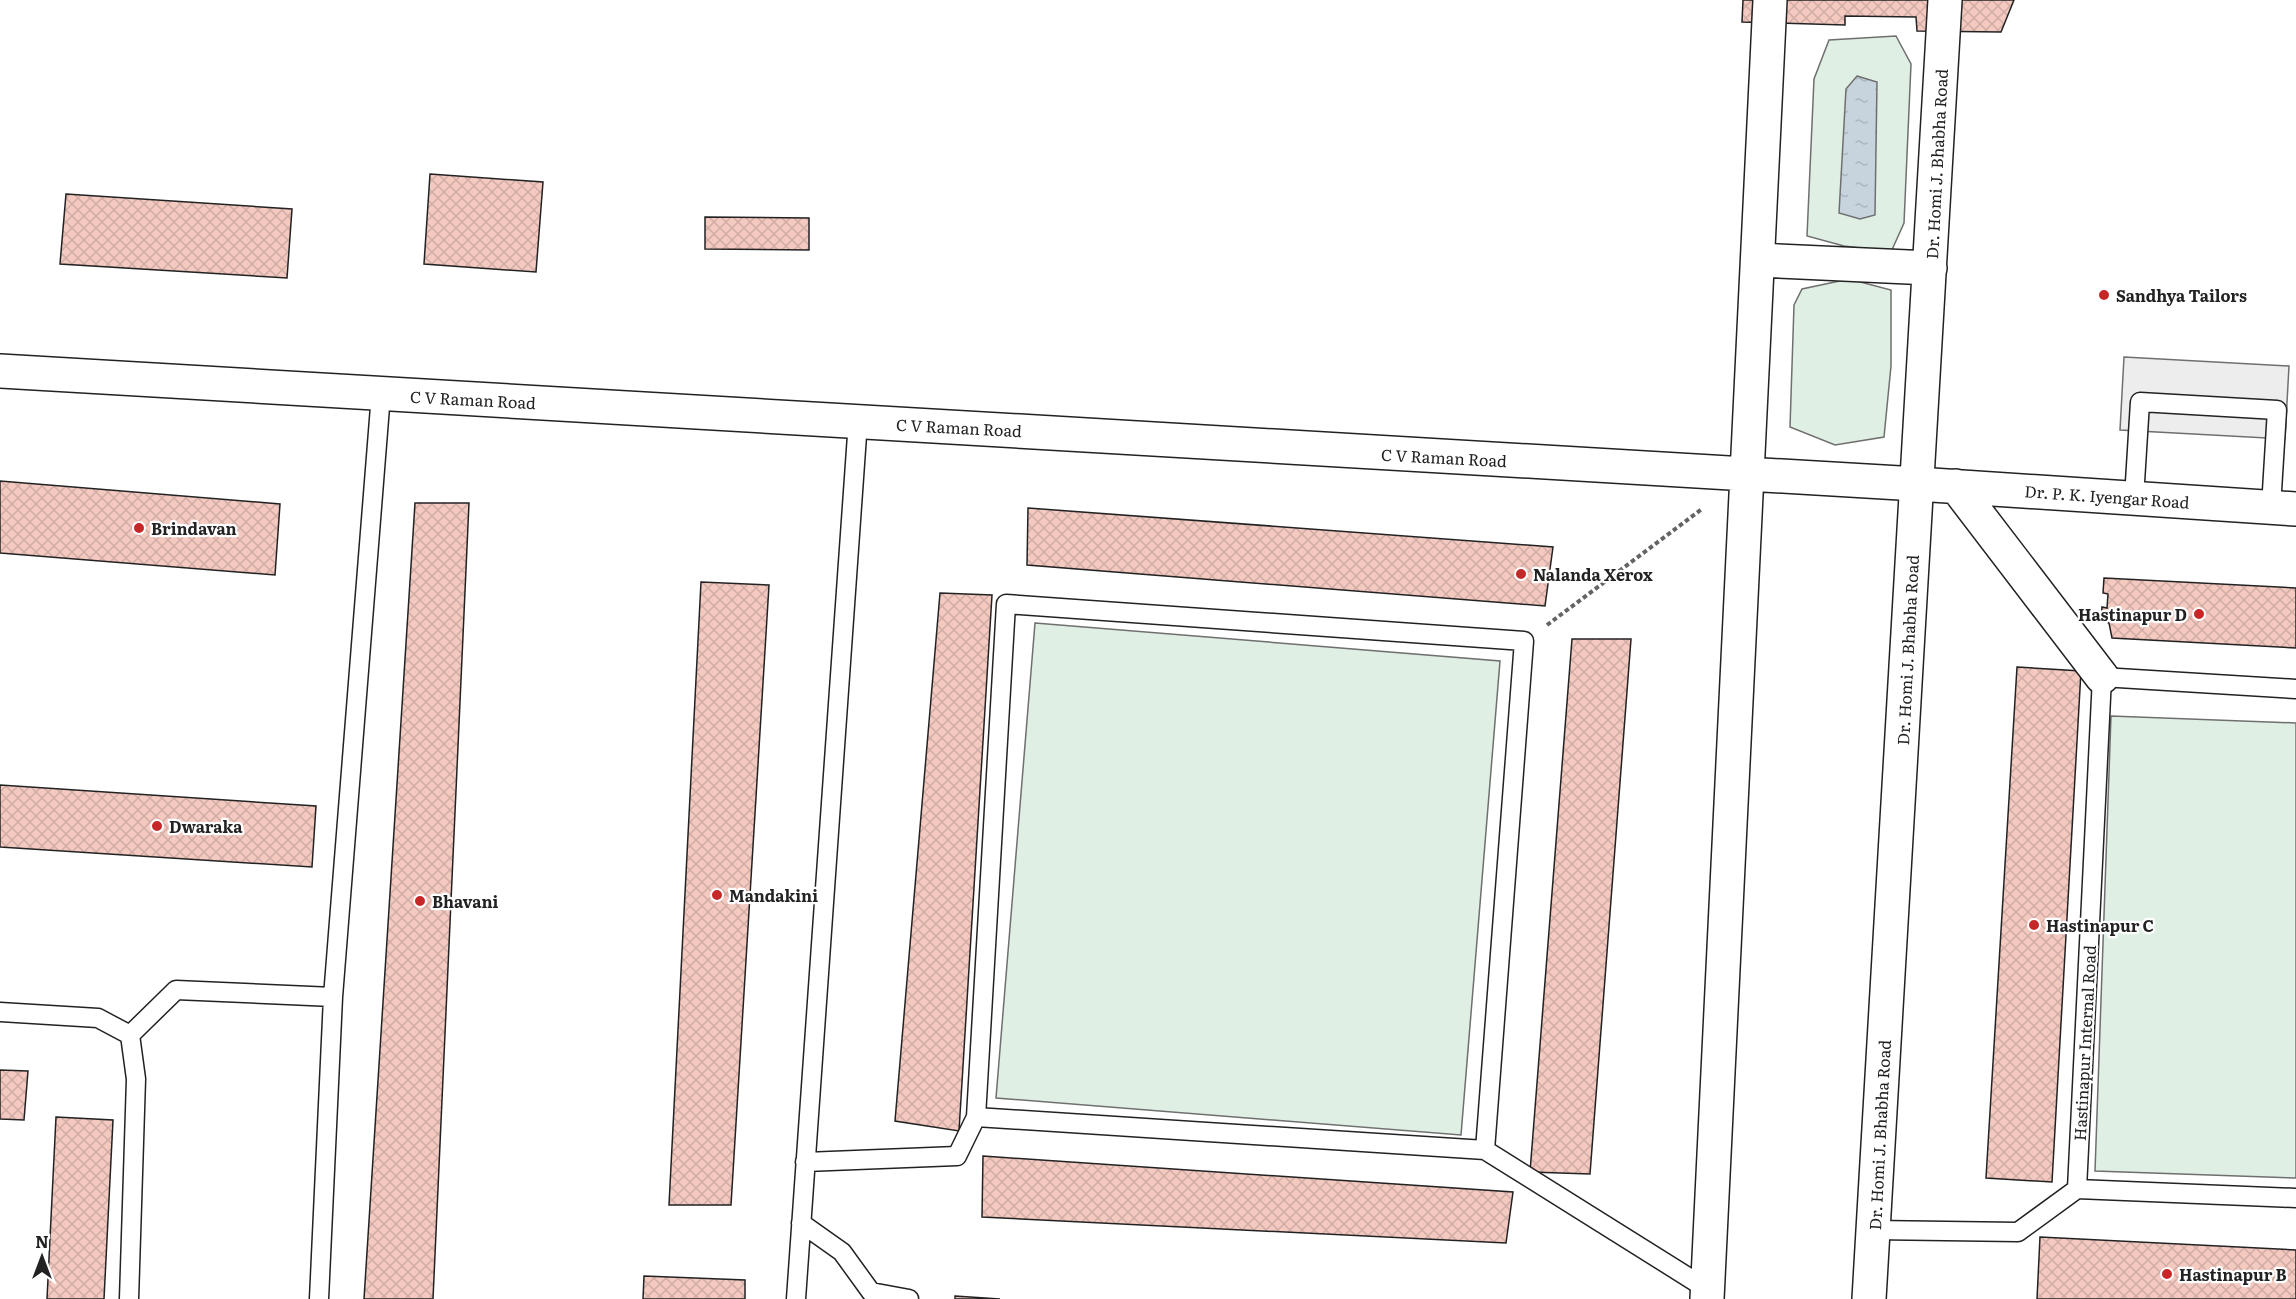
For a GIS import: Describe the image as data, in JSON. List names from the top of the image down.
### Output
{
  "streets": {
    "street": ["Dr. Homi J. Bhabha Road", "C V Raman Road", "Dr. P. K. Iyengar Road"],
    "lane": ["Hastinapur Internal Road"]
  },
  "crossings": [
    ["Dr. Homi J. Bhabha Road", "C V Raman Road"],
    ["Dr. Homi J. Bhabha Road", "Dr. P. K. Iyengar Road"],
    ["C V Raman Road", "Dr. P. K. Iyengar Road"]
  ],
  "places": [
    "Sandhya Tailors",
    "Brindavan",
    "Nalanda Xerox",
    "Hastinapur D",
    "Dwaraka",
    "Mandakini",
    "Bhavani",
    "Hastinapur C",
    "Hastinapur B"
  ],
  "north": "top"
}
